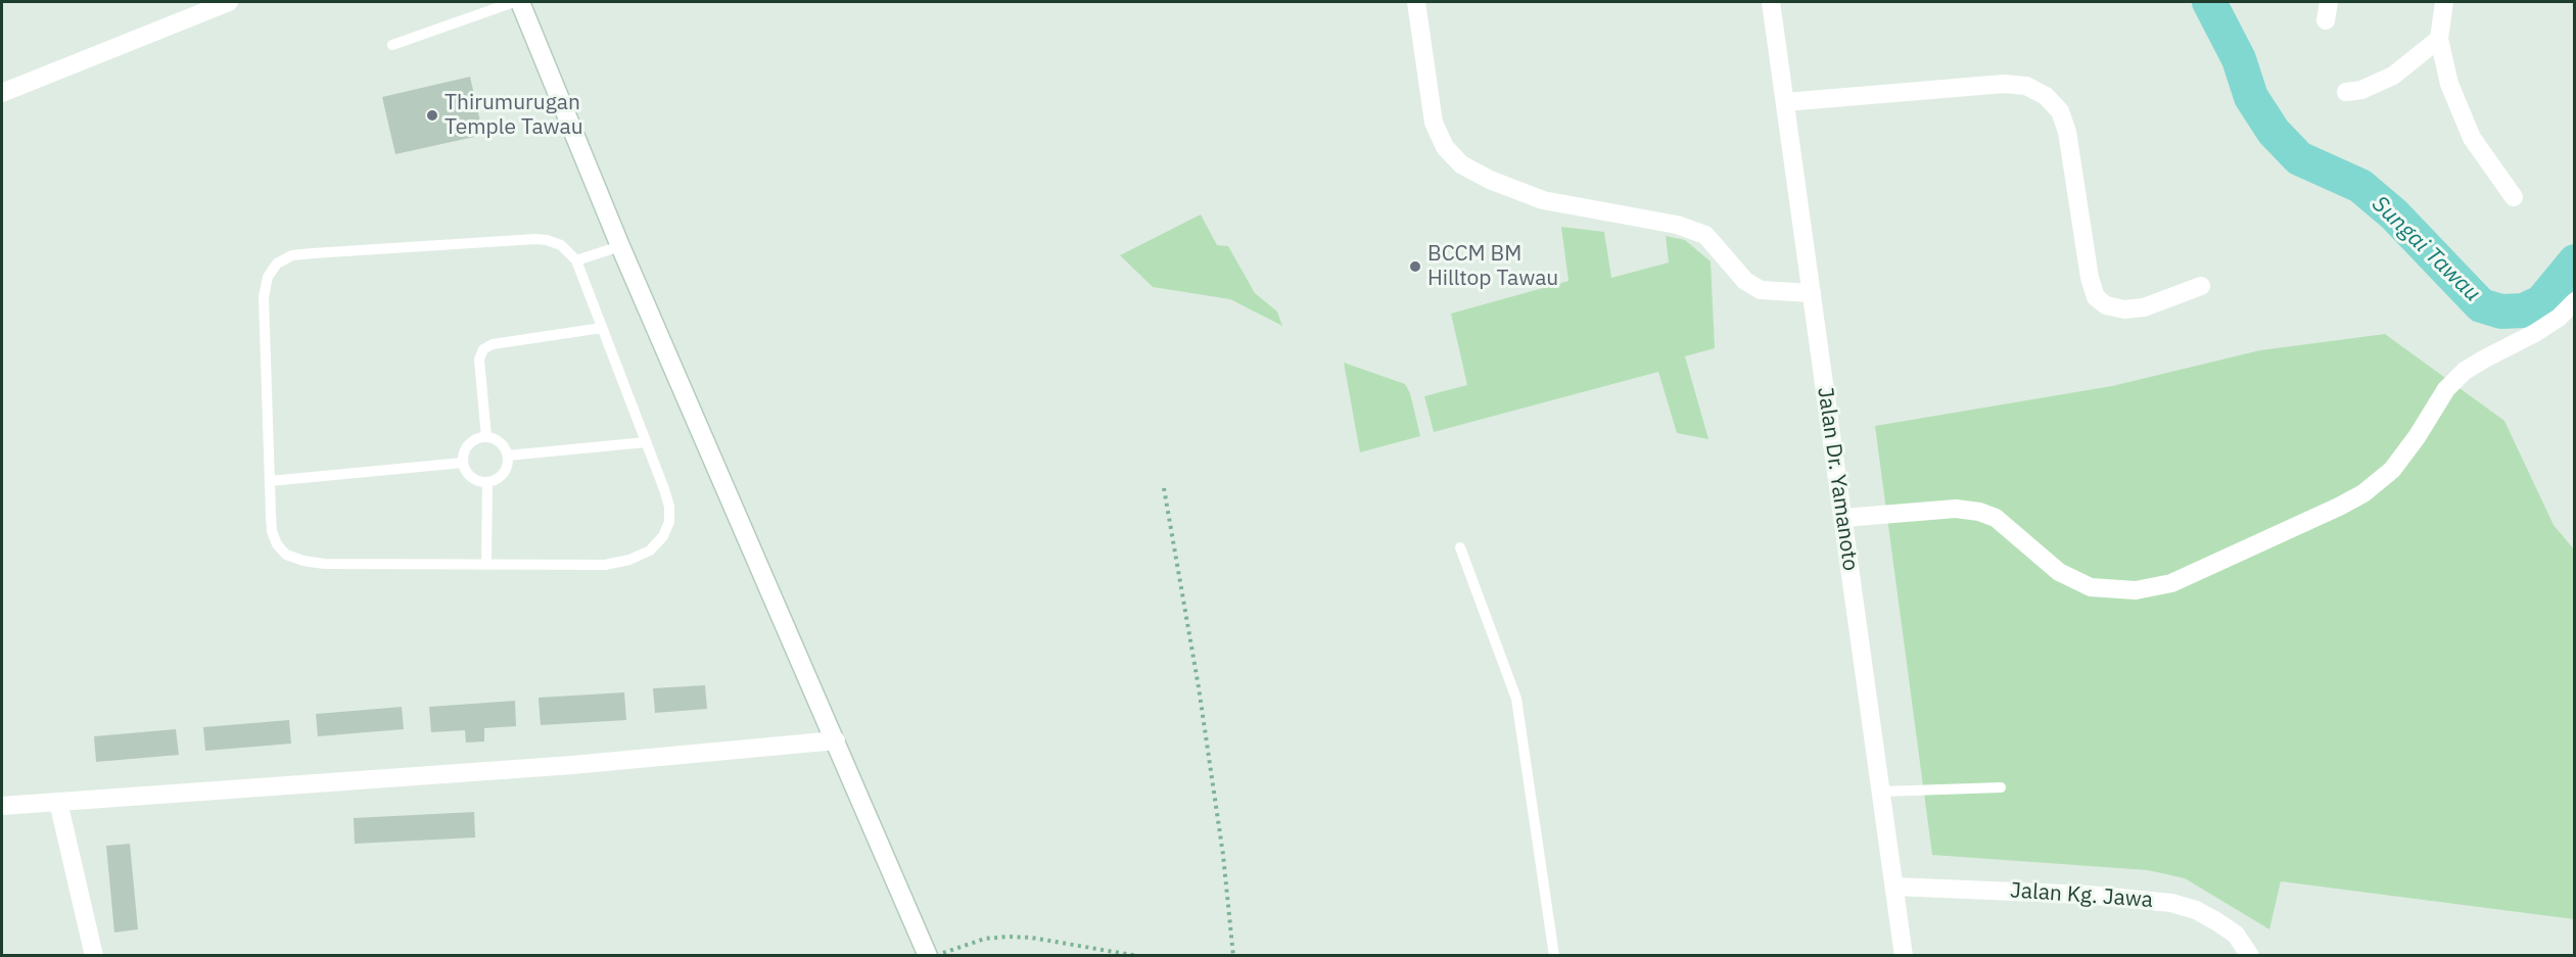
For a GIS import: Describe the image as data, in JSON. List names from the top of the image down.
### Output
{
  "streets": {
    "street": ["Jalan Dr. Yamanoto", "Jalan Kg. Jawa"]
  },
  "crossings": [
    ["Jalan Dr. Yamanoto", "Jalan Kg. Jawa"]
  ],
  "water": ["Sungai Tawau"],
  "places": ["Thirumurugan Temple Tawau", "BCCM BM Hilltop Tawau"]
}
